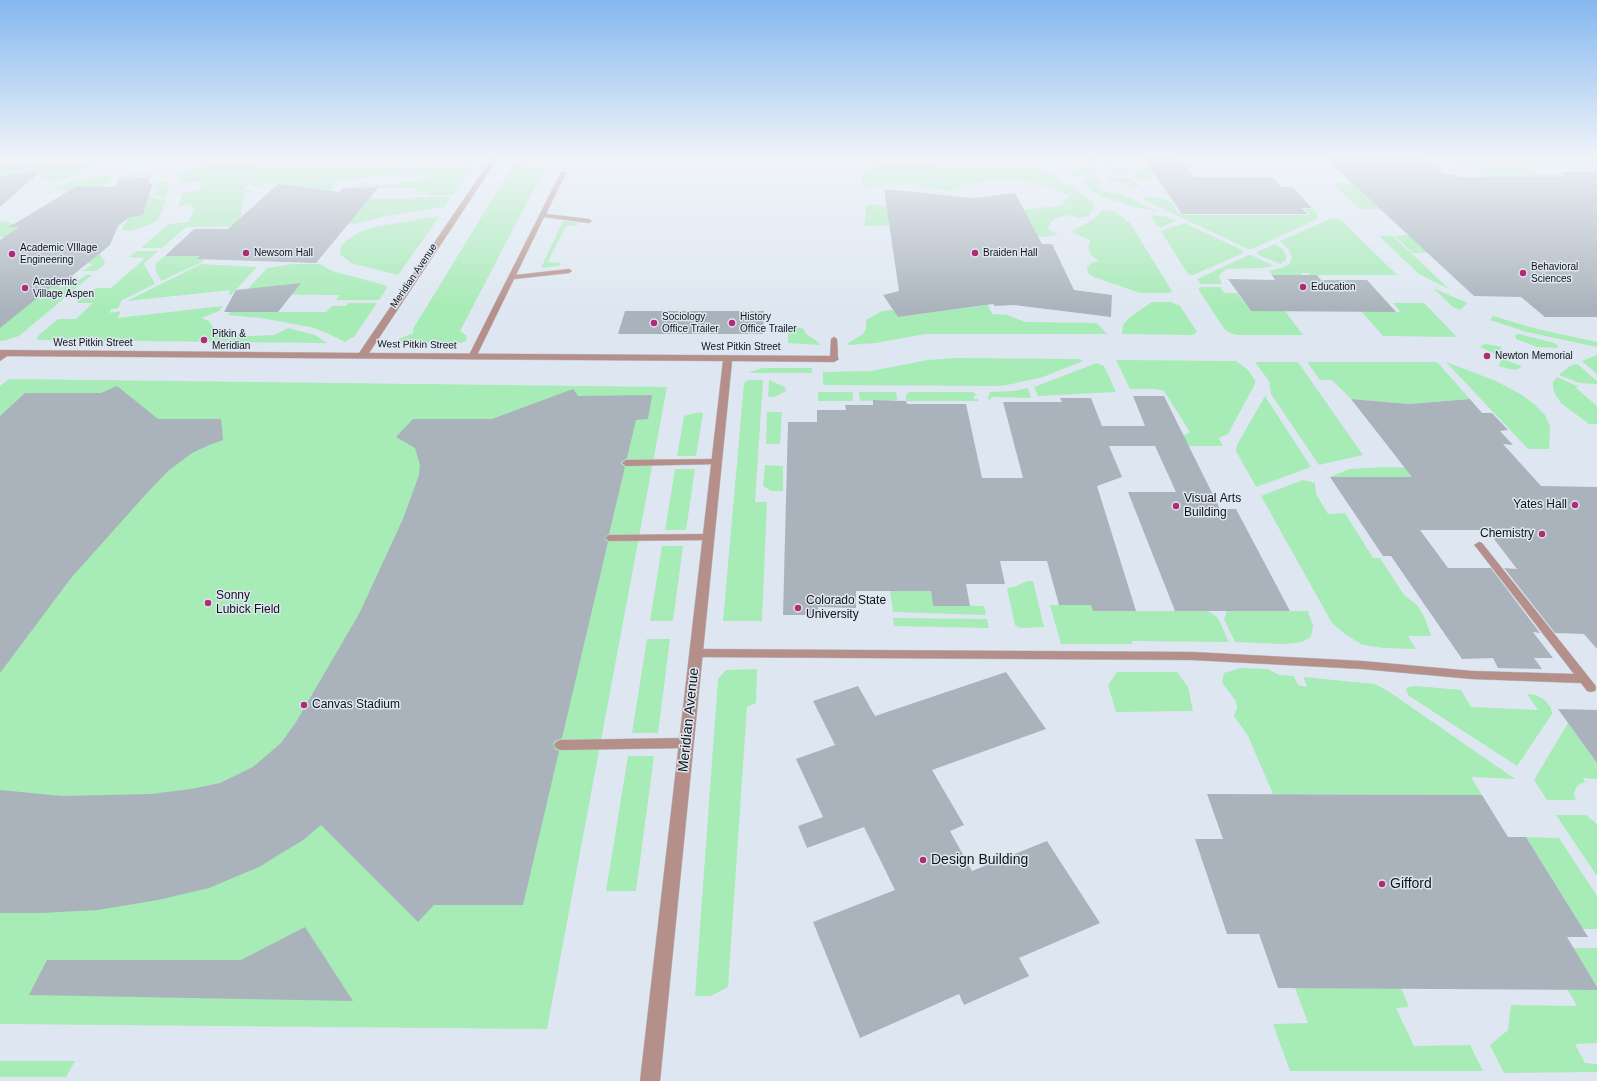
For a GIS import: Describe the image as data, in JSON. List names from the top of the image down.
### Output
{
  "streets": {
    "street": ["Meridian Avenue", "West Pitkin Street"]
  },
  "crossings": [
    ["Meridian Avenue", "West Pitkin Street"]
  ],
  "places": [
    "Newsom Hall",
    "Braiden Hall",
    "Academic VIllage Engineering",
    "Behavioral Sciences",
    "Education",
    "Academic Village Aspen",
    "Sociology Office Trailer",
    "History Office Trailer",
    "Pitkin & Meridian",
    "Newton Memorial",
    "Yates Hall",
    "Visual Arts Building",
    "Chemistry",
    "Sonny Lubick Field",
    "Colorado State University",
    "Canvas Stadium",
    "Design Building",
    "Gifford"
  ]
}
